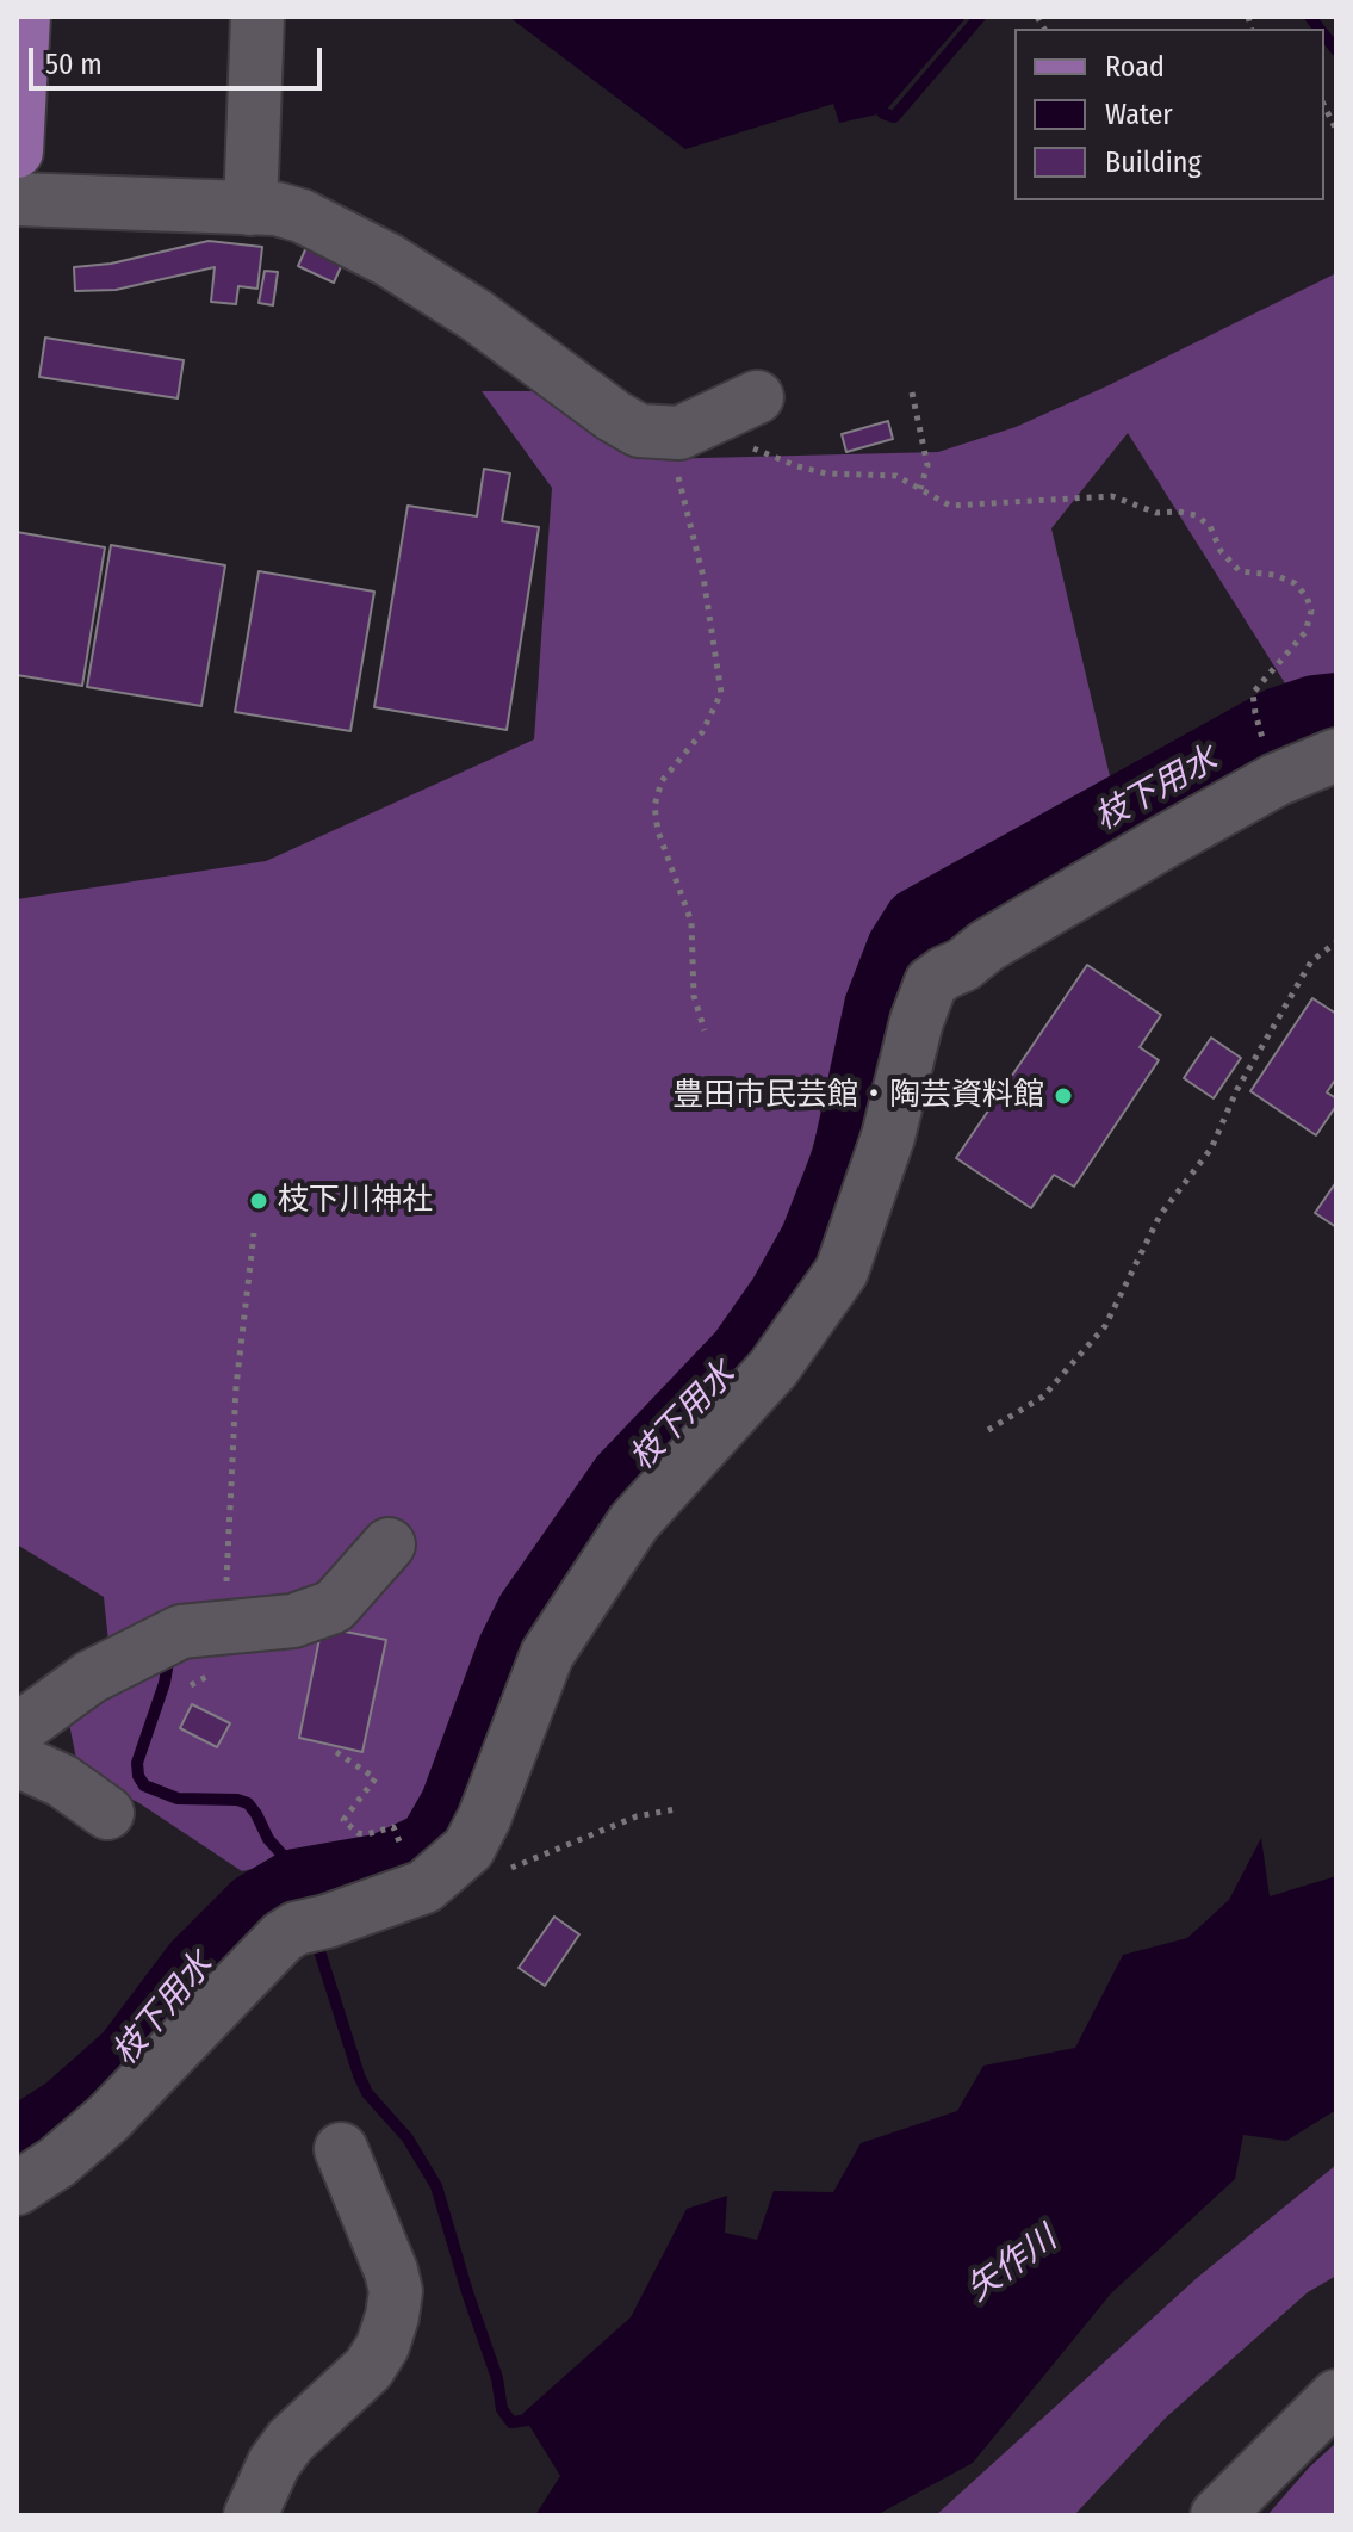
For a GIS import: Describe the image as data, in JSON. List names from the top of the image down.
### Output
{
  "water": ["枝下用水", "矢作川"],
  "places": ["豊田市民芸館・陶芸資料館", "枝下川神社"],
  "legend": ["Road", "Water", "Building"],
  "scale_bar": "50 m"
}
